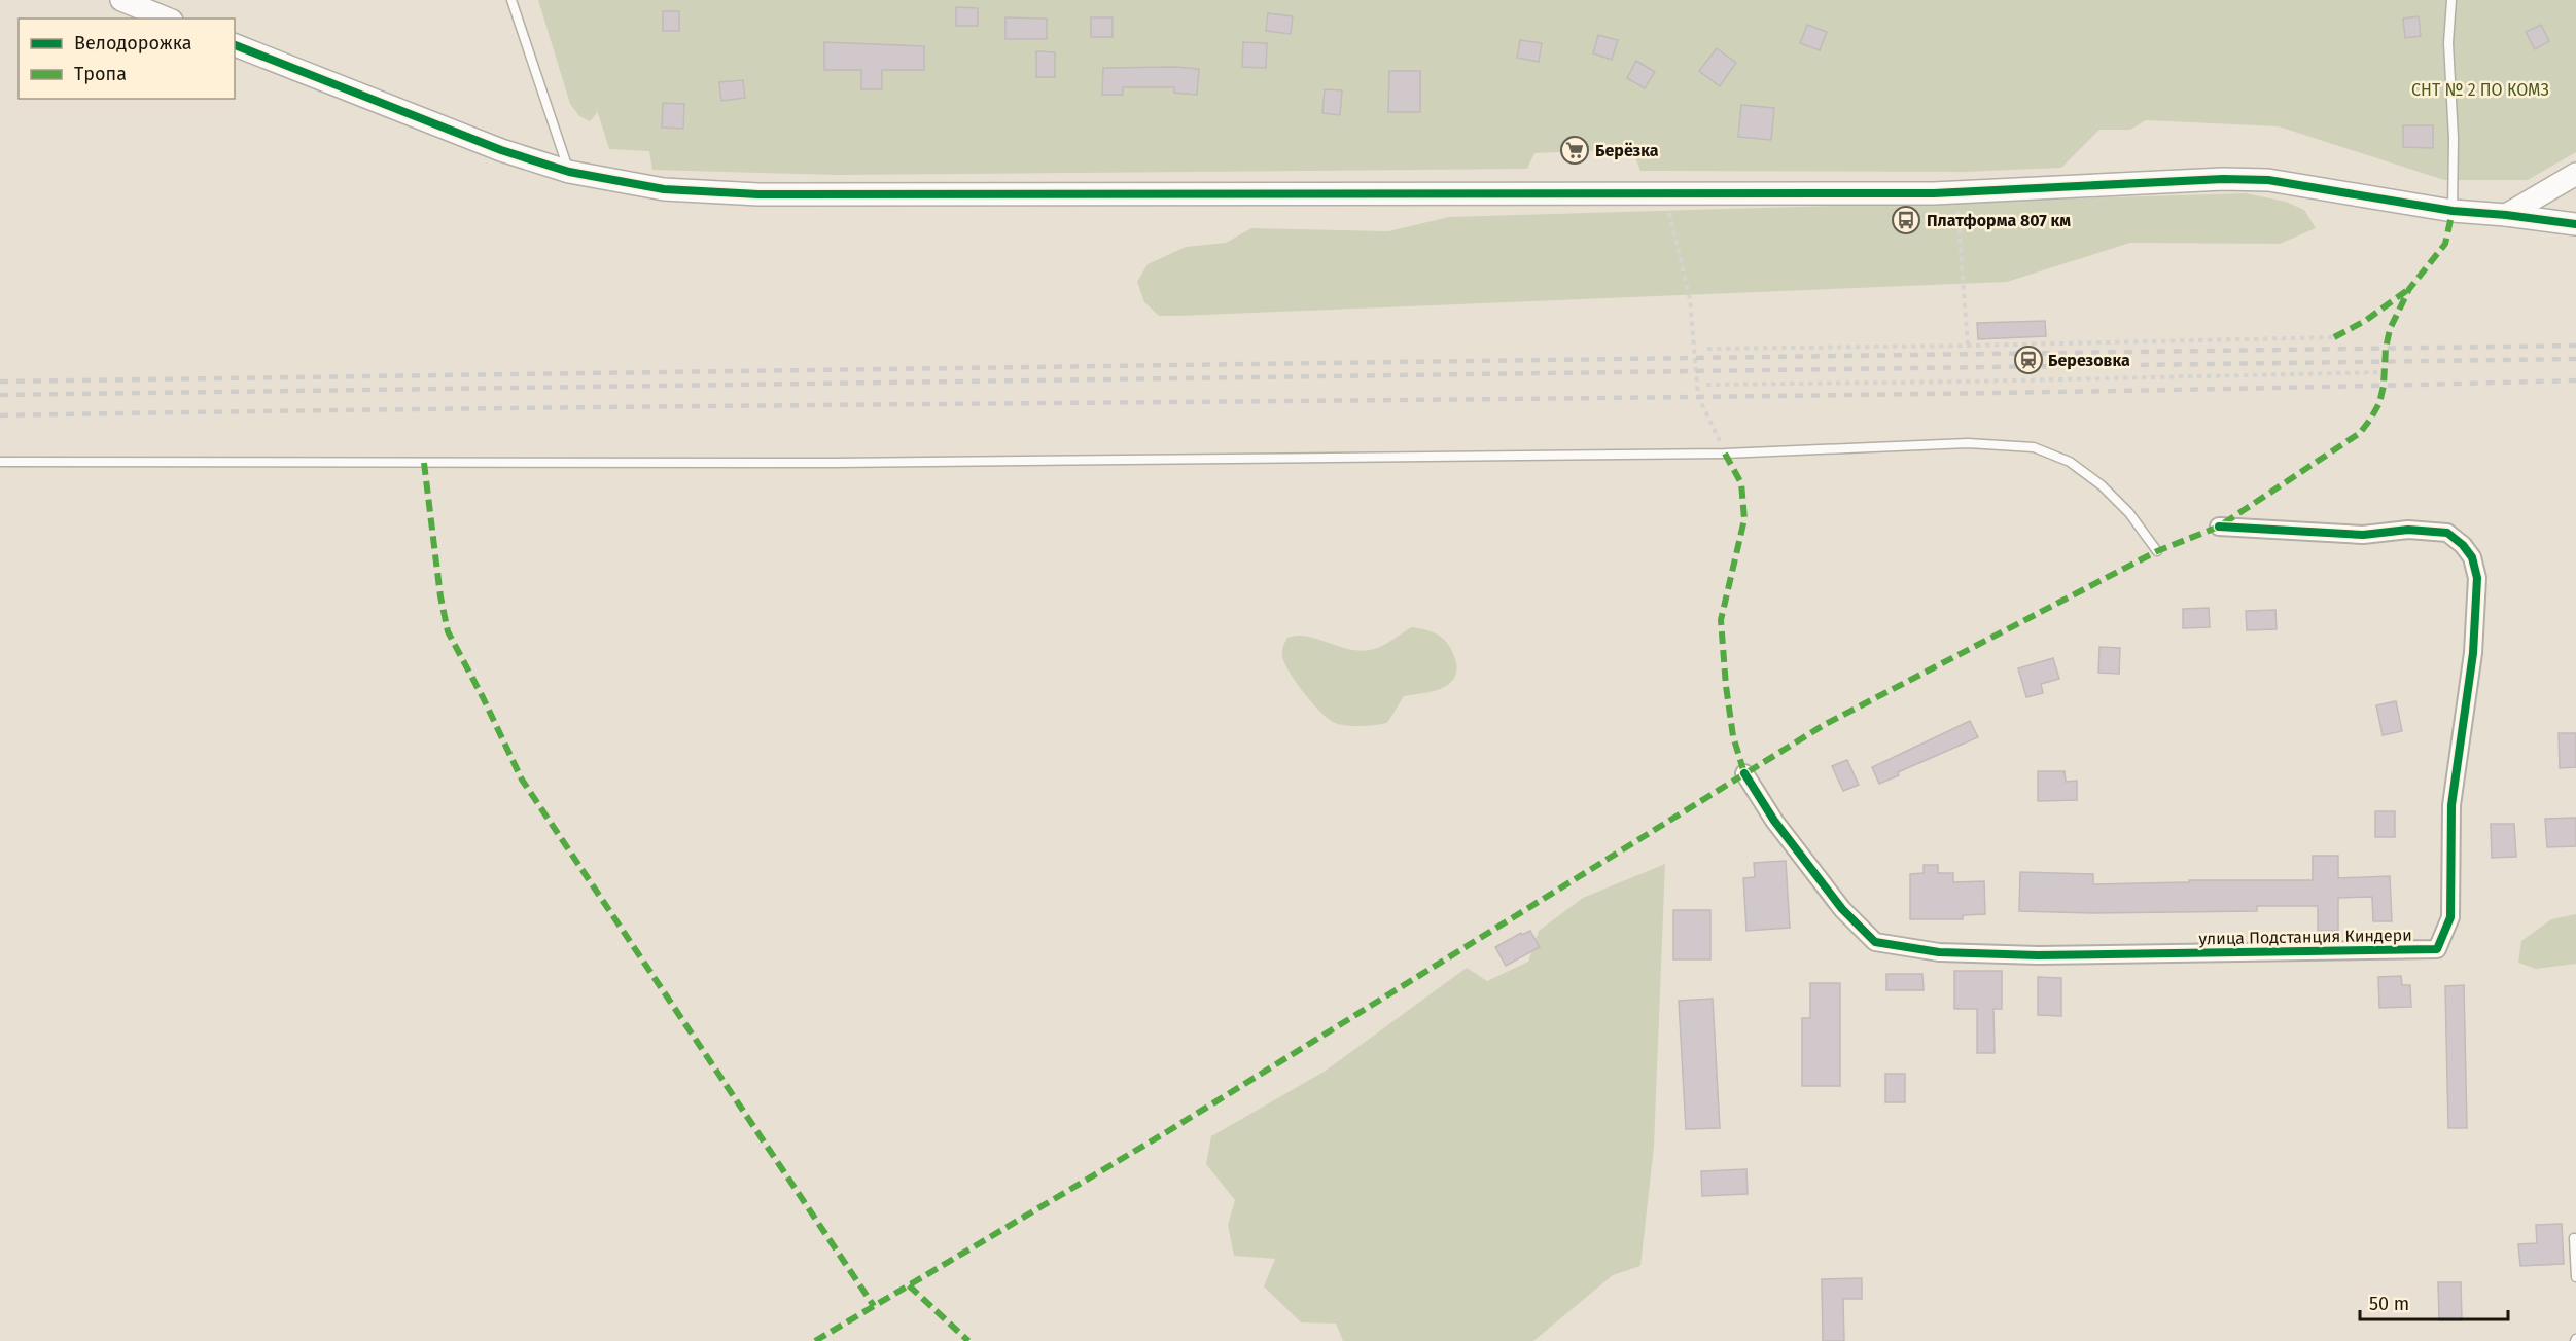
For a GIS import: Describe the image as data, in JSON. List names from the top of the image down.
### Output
{
  "streets": {
    "street": ["улица Подстанция Киндери"]
  },
  "parks": ["СНТ № 2 ПО КОМЗ"],
  "places": {
    "supermarket": ["Берёзка"],
    "bus stop": ["Платформа 807 км"],
    "station": ["Березовка"]
  },
  "legend": ["Велодорожка", "Тропа"],
  "scale_bar": "50 m"
}
